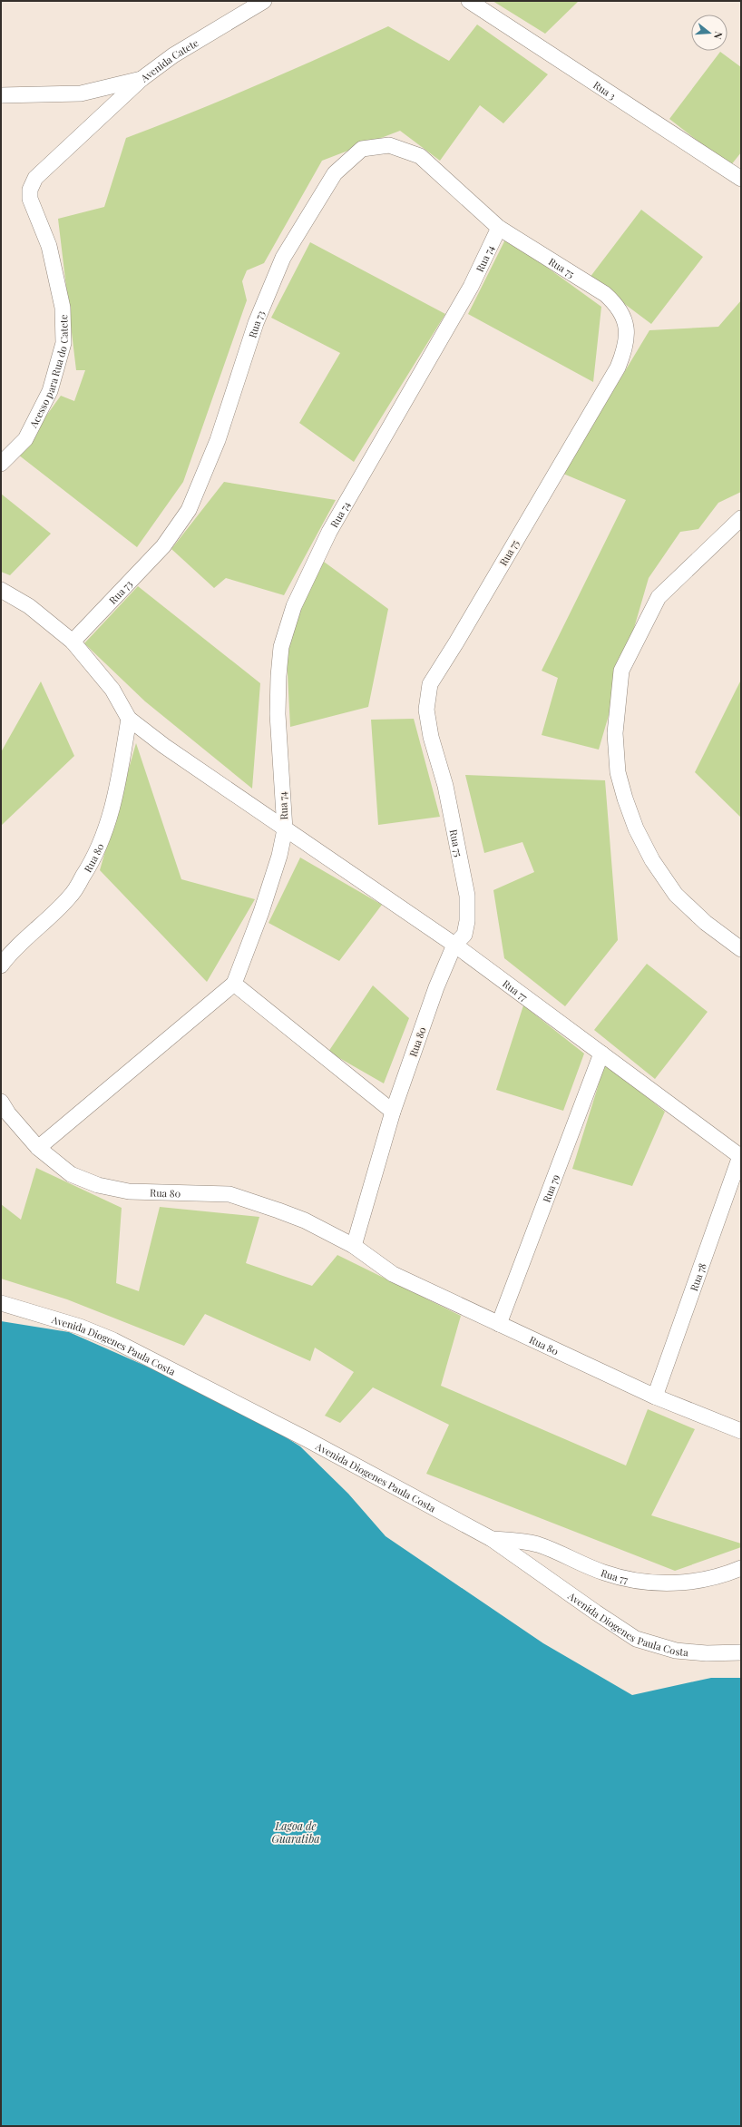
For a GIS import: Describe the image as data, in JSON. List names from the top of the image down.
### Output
{
  "streets": {
    "street": [
      "Avenida Catete",
      "Rua 3",
      "Rua 74",
      "Rua 75",
      "Rua 73",
      "Acesso para Rua do Catete",
      "Rua 80",
      "Rua 77",
      "Rua 79",
      "Rua 78",
      "Avenida Diogenes Paula Costa"
    ]
  },
  "crossings": [
    ["Avenida Catete", "Acesso para Rua do Catete"],
    ["Rua 74", "Rua 75"],
    ["Rua 74", "Rua 73"],
    ["Rua 74", "Rua 77"],
    ["Rua 75", "Rua 73"],
    ["Rua 75", "Rua 80"],
    ["Rua 75", "Rua 77"],
    ["Rua 80", "Rua 77"],
    ["Rua 80", "Rua 79"],
    ["Rua 80", "Rua 78"],
    ["Rua 77", "Rua 79"],
    ["Rua 77", "Rua 78"],
    ["Rua 77", "Avenida Diogenes Paula Costa"]
  ],
  "water": ["Lagoa de Guaratiba"],
  "north": "right"
}
